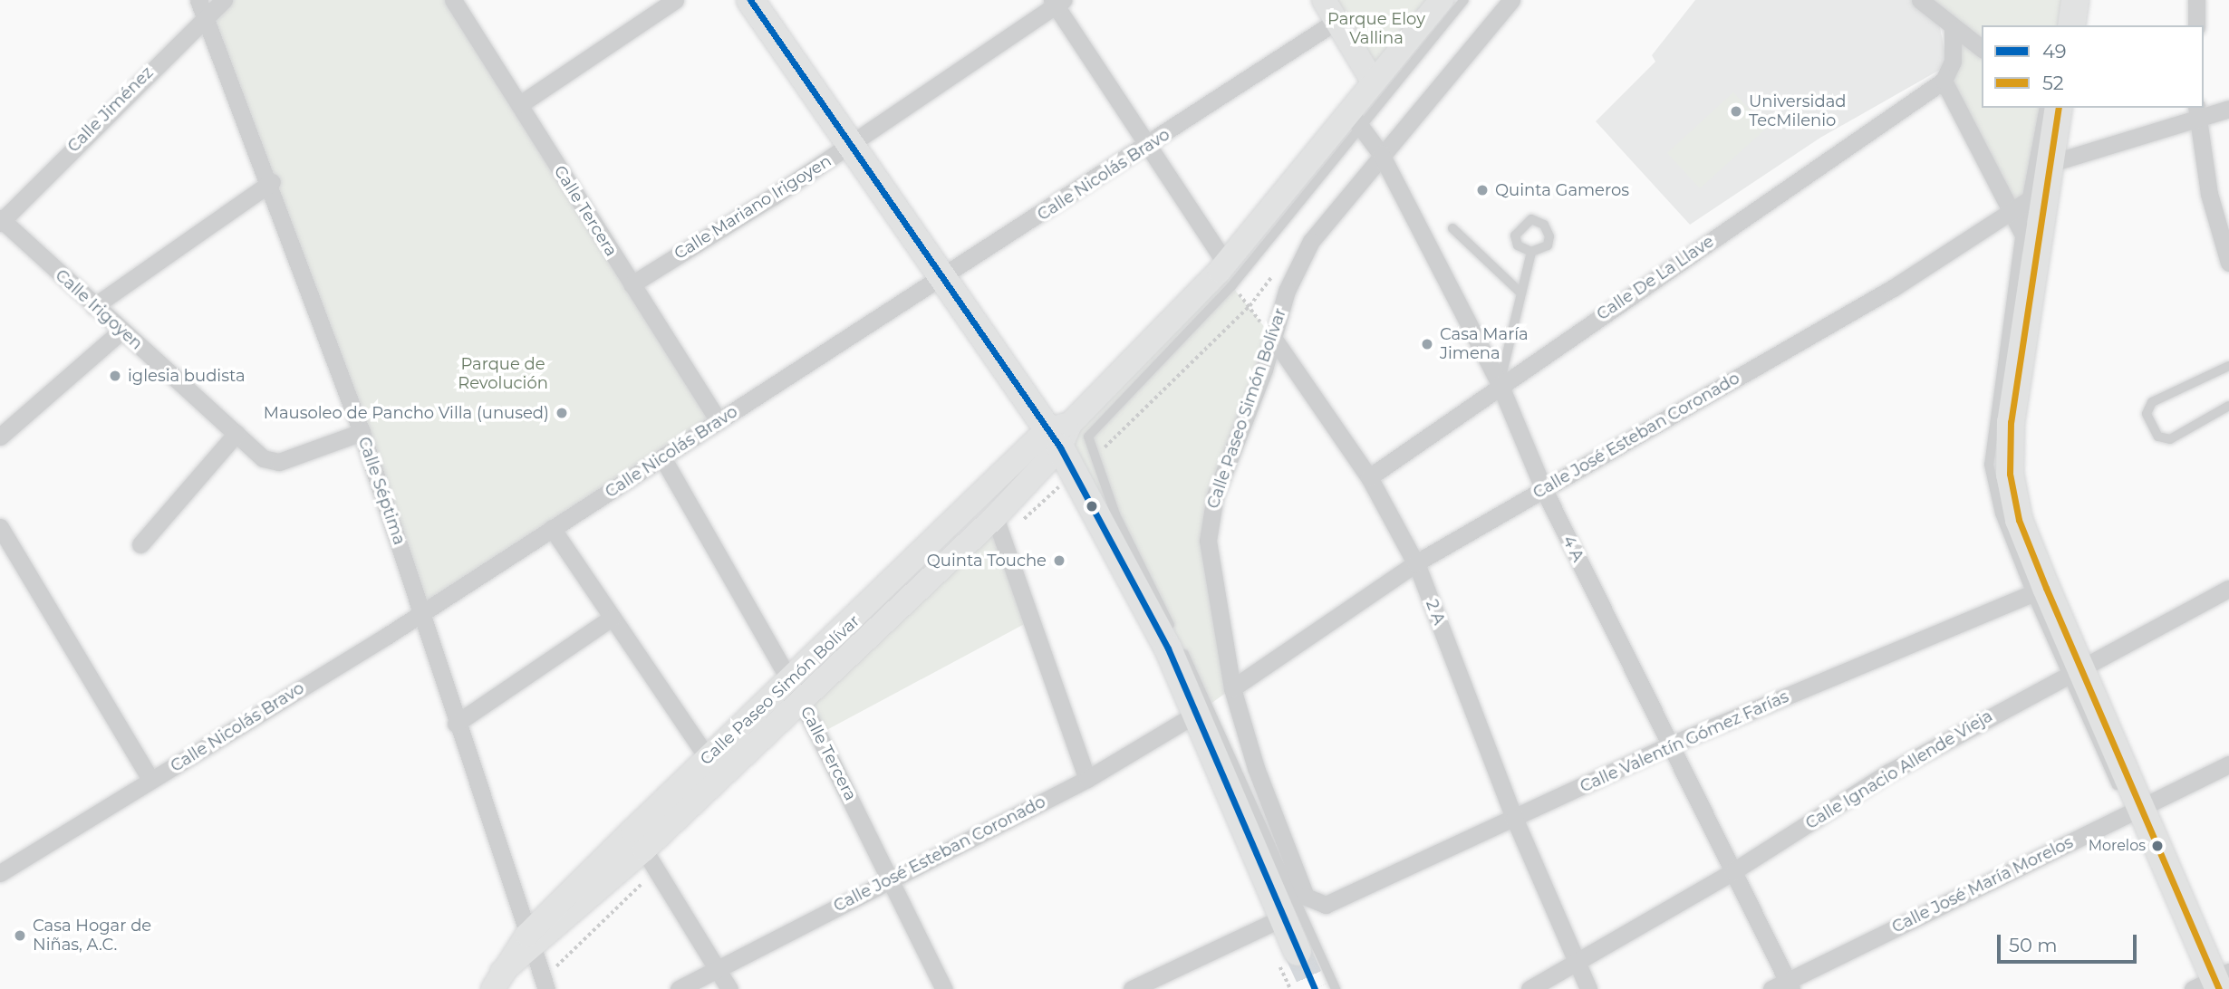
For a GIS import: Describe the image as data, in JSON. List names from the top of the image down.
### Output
{
  "streets": {
    "main road": ["Calle Paseo Simón Bolívar"],
    "street": [
      "Calle Jiménez",
      "Calle Nicolás Bravo",
      "Calle Mariano Irigoyen",
      "Calle Tercera",
      "Calle De La Llave",
      "Calle Irigoyen",
      "Calle José Esteban Coronado",
      "Calle Séptima",
      "4 A",
      "2 A",
      "Calle Valentín Gómez Farías",
      "Calle Ignacio Allende Vieja",
      "Calle José María Morelos"
    ]
  },
  "crossings": [
    ["Calle Jiménez", "Calle Irigoyen"],
    ["Calle Jiménez", "Calle Séptima"],
    ["Calle Nicolás Bravo", "Calle Tercera"],
    ["Calle Nicolás Bravo", "Calle Séptima"],
    ["Calle Mariano Irigoyen", "Calle Tercera"],
    ["Calle Tercera", "Calle Paseo Simón Bolívar"],
    ["Calle Tercera", "Calle José Esteban Coronado"],
    ["Calle De La Llave", "4 A"],
    ["Calle De La Llave", "2 A"],
    ["Calle Irigoyen", "Calle Séptima"],
    ["Calle Paseo Simón Bolívar", "Calle José Esteban Coronado"],
    ["Calle Paseo Simón Bolívar", "Calle Séptima"],
    ["Calle Paseo Simón Bolívar", "4 A"],
    ["Calle Paseo Simón Bolívar", "2 A"],
    ["Calle Paseo Simón Bolívar", "Calle Valentín Gómez Farías"],
    ["Calle José Esteban Coronado", "4 A"],
    ["Calle José Esteban Coronado", "2 A"],
    ["4 A", "Calle Valentín Gómez Farías"],
    ["4 A", "Calle Ignacio Allende Vieja"],
    ["4 A", "Calle José María Morelos"],
    ["2 A", "Calle Valentín Gómez Farías"],
    ["2 A", "Calle Ignacio Allende Vieja"]
  ],
  "parks": ["Parque Eloy Vallina", "Parque de Revolución"],
  "places": [
    "Universidad TecMilenio",
    "Quinta Gameros",
    "Casa María Jimena",
    "iglesia budista",
    "Mausoleo de Pancho Villa (unused)",
    "Quinta Touche",
    "Morelos",
    "Casa Hogar de Niñas, A.C."
  ],
  "lines": ["transit line 49", "transit line 52"],
  "legend": ["49", "52"],
  "scale_bar": "50 m"
}
